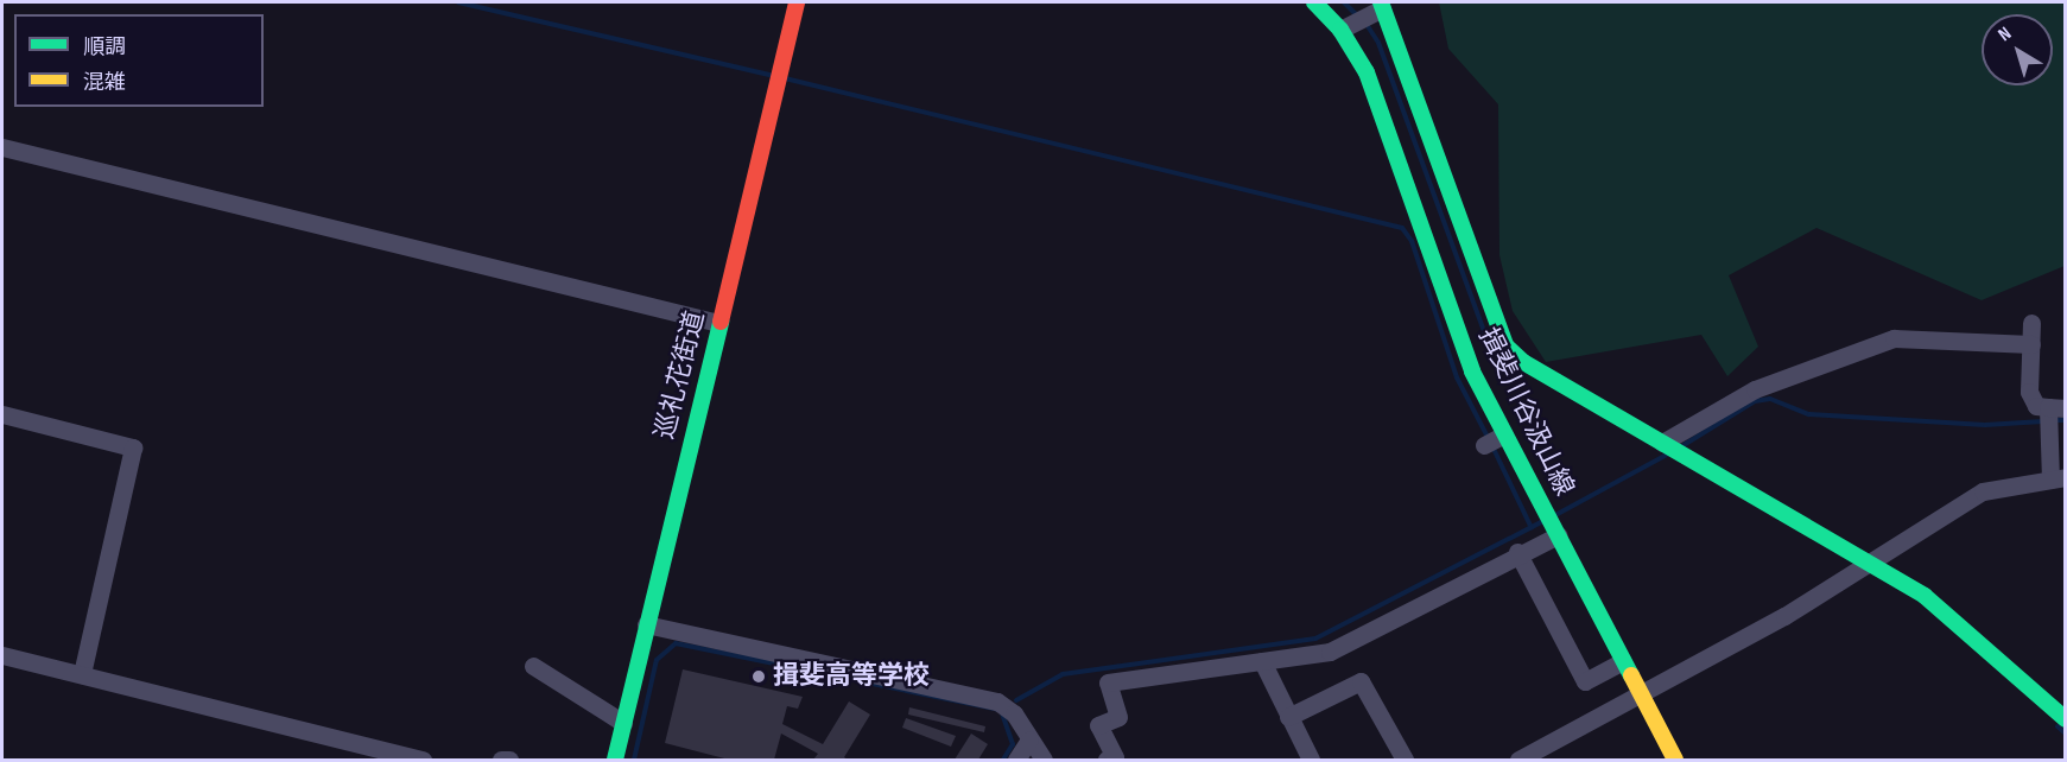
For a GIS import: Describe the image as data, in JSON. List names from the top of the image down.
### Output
{
  "streets": {
    "street": ["巡礼花街道", "揖斐川谷汲山線"]
  },
  "places": ["揖斐高等学校"],
  "legend": ["順調", "混雑"],
  "north": "top left"
}
